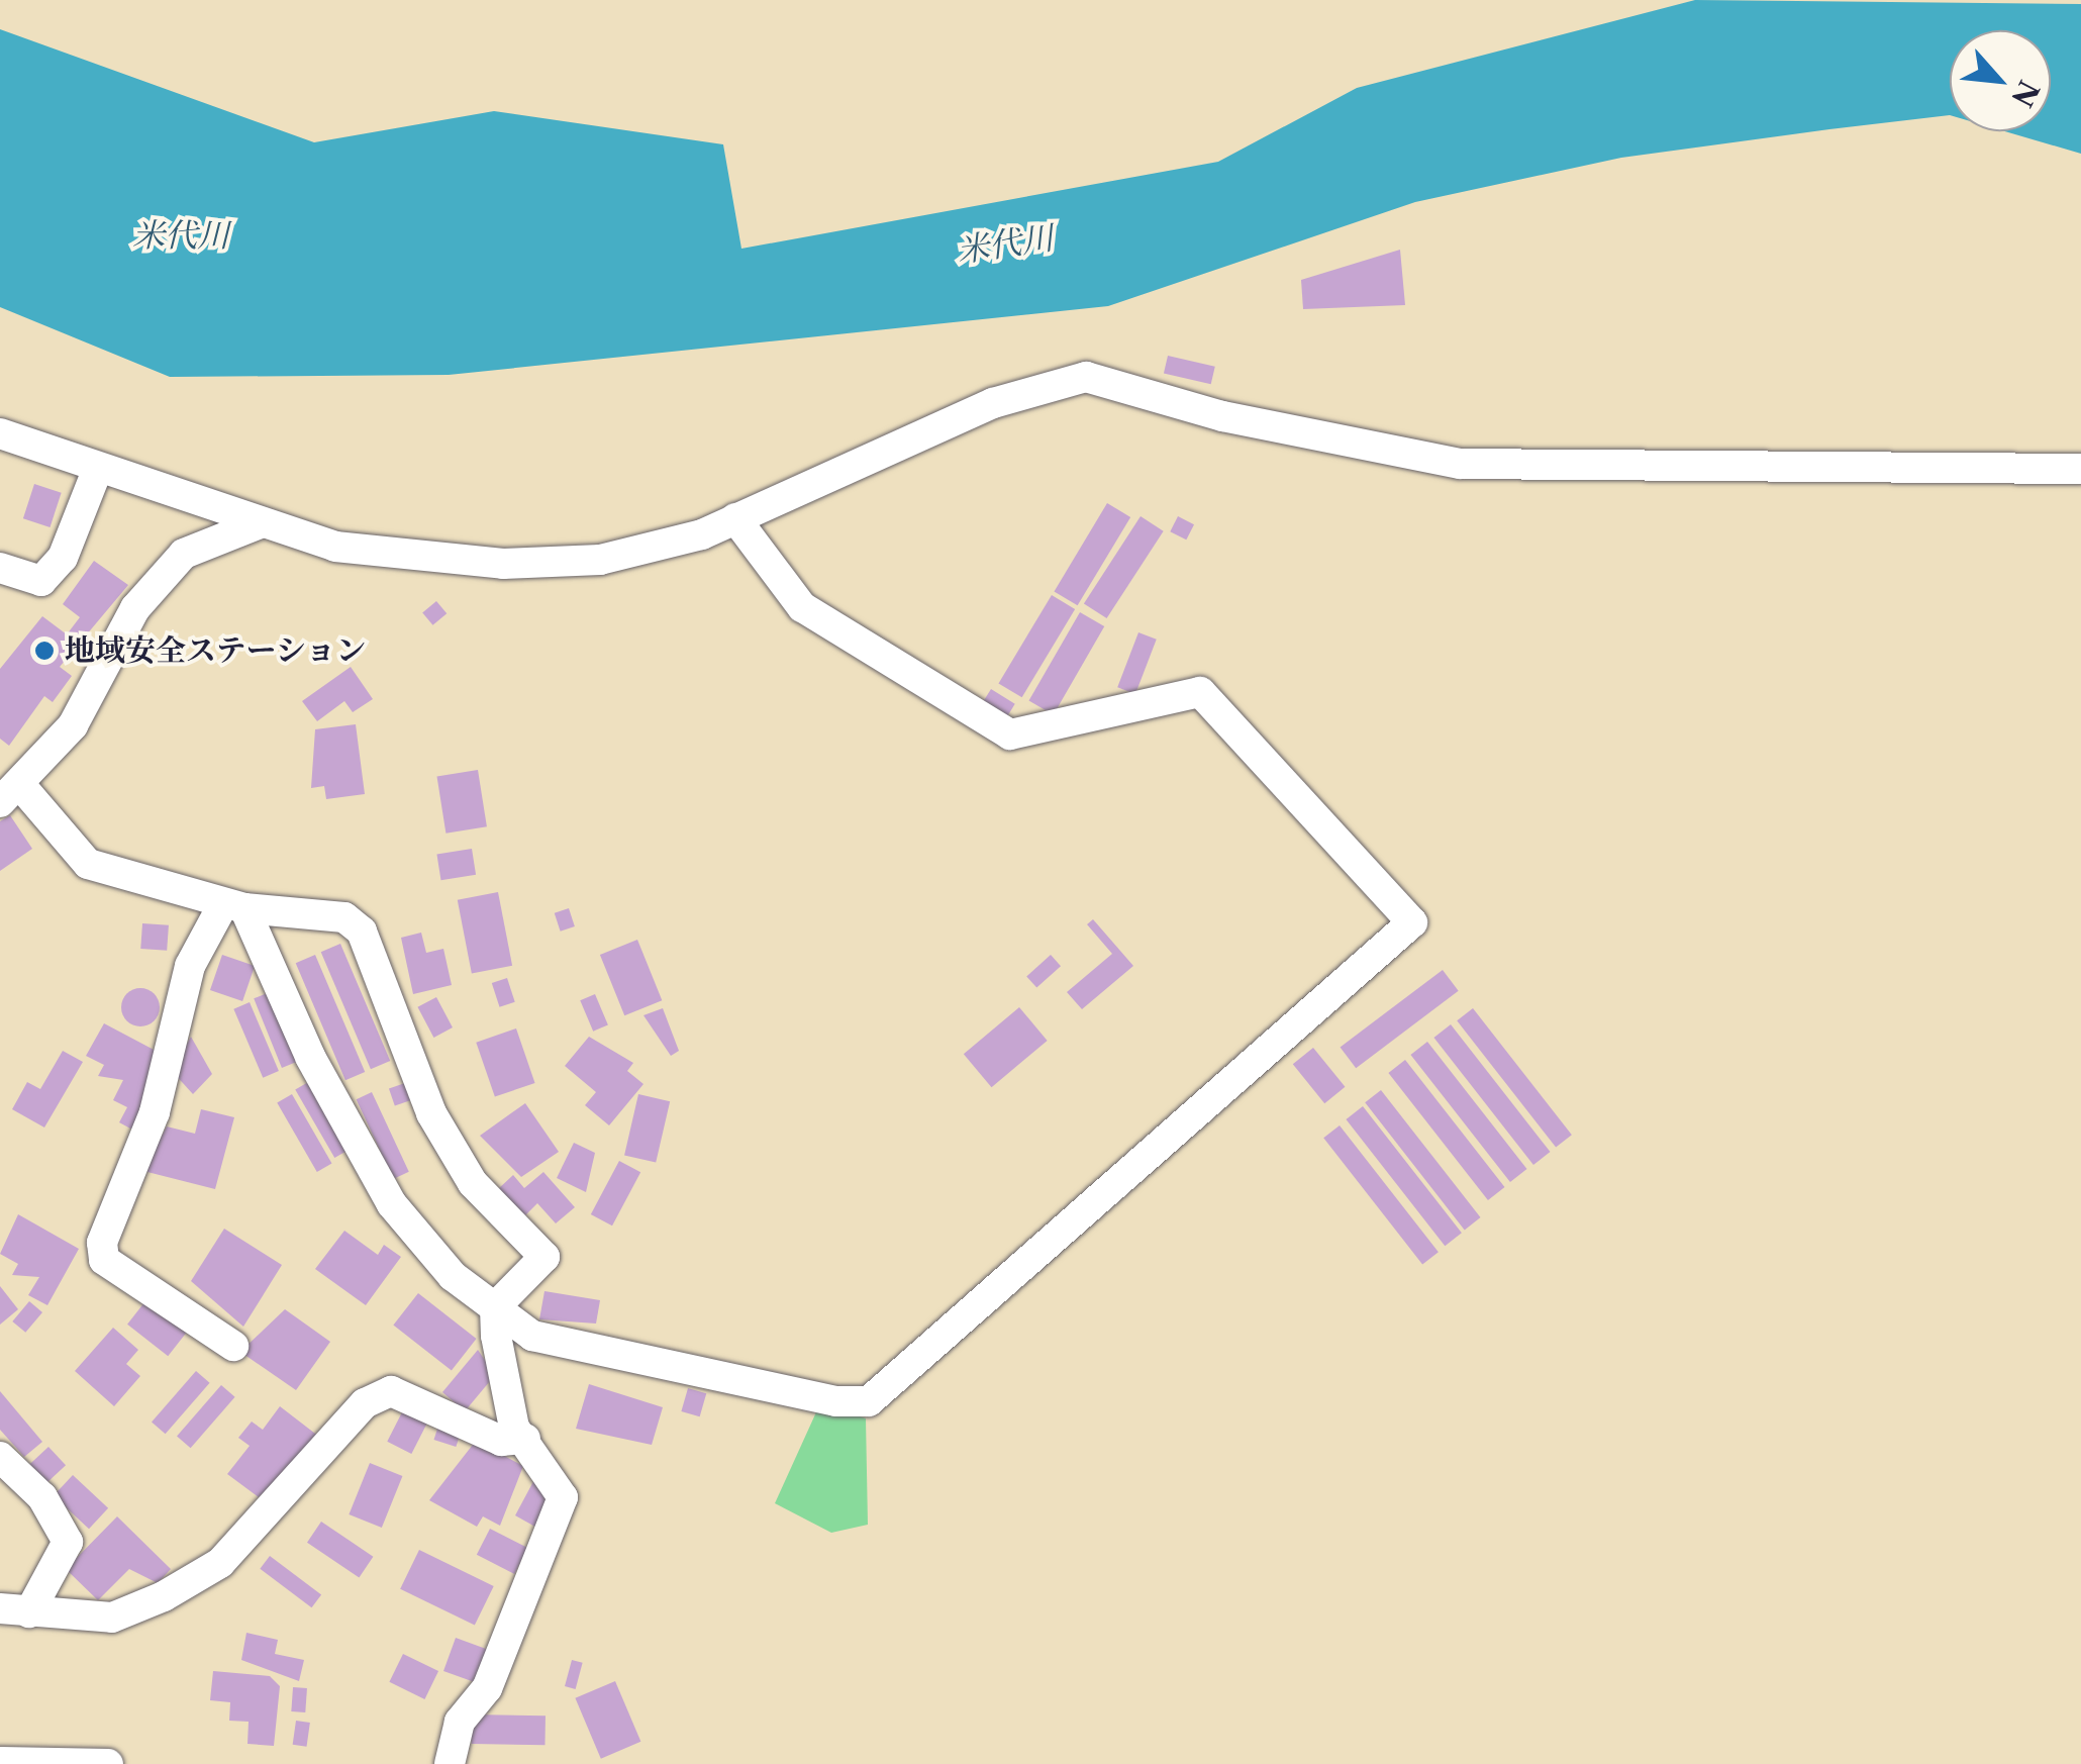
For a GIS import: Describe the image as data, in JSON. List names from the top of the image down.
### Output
{
  "water": ["米代川"],
  "places": ["地域安全ステーション"],
  "north": "bottom right"
}
